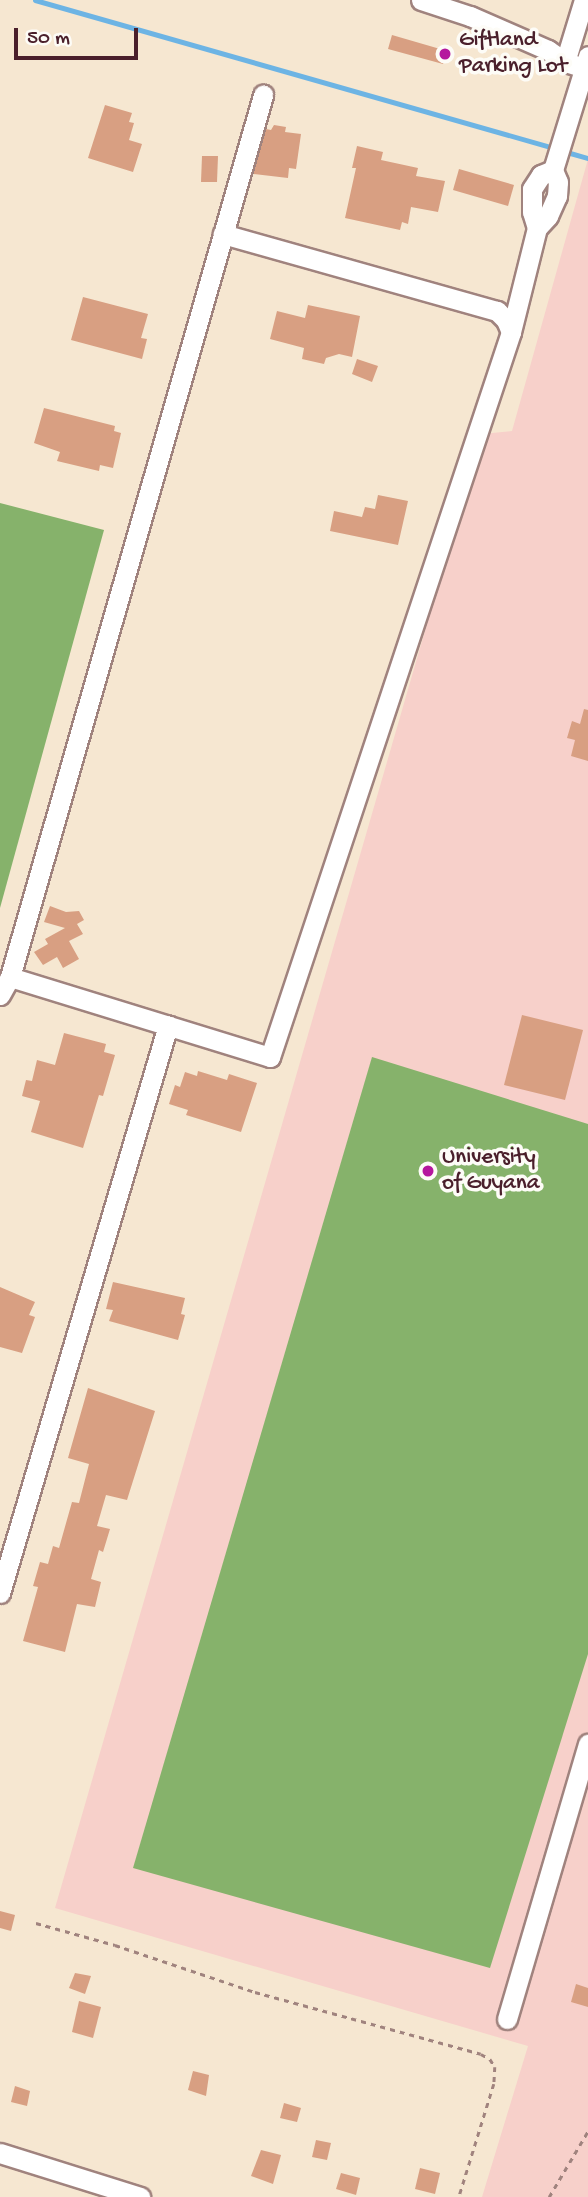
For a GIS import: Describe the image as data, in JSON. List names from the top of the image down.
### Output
{
  "places": ["Giftland Parking Lot", "University of Guyana"],
  "scale_bar": "50 m"
}
